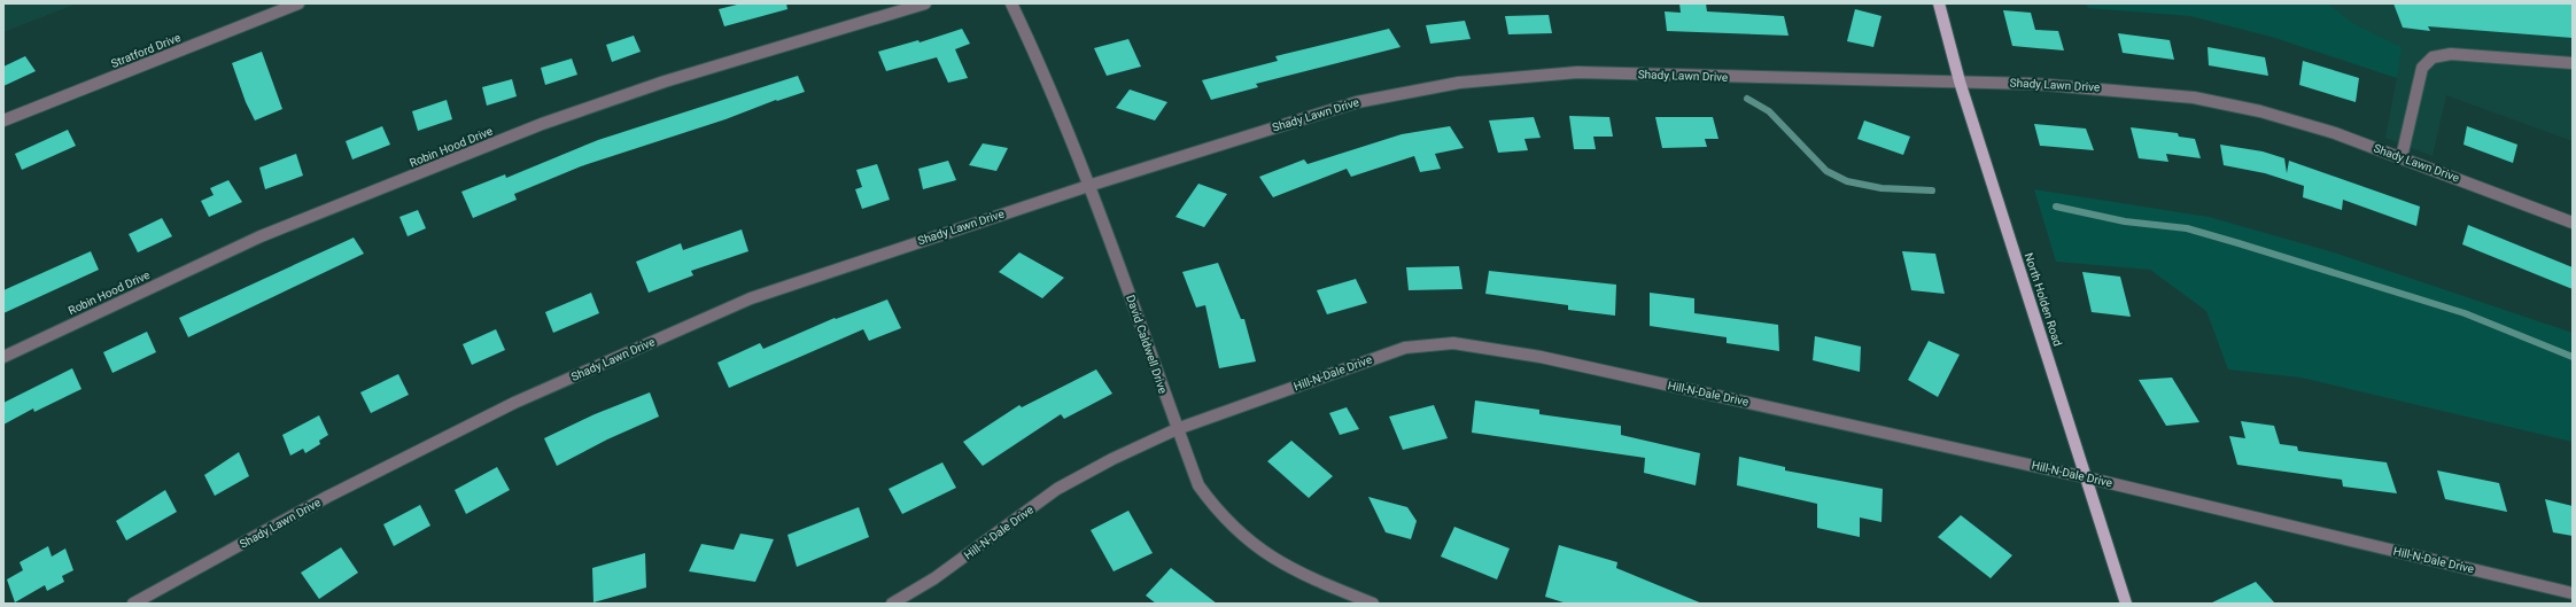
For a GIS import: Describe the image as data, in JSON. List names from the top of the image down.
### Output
{
  "streets": {
    "main road": ["North Holden Road"],
    "street": [
      "Stratford Drive",
      "Shady Lawn Drive",
      "Robin Hood Drive",
      "David Caldwell Drive",
      "Hill-N-Dale Drive"
    ]
  },
  "crossings": [
    ["Shady Lawn Drive", "North Holden Road"],
    ["Shady Lawn Drive", "David Caldwell Drive"],
    ["North Holden Road", "Hill-N-Dale Drive"],
    ["David Caldwell Drive", "Hill-N-Dale Drive"]
  ]
}
